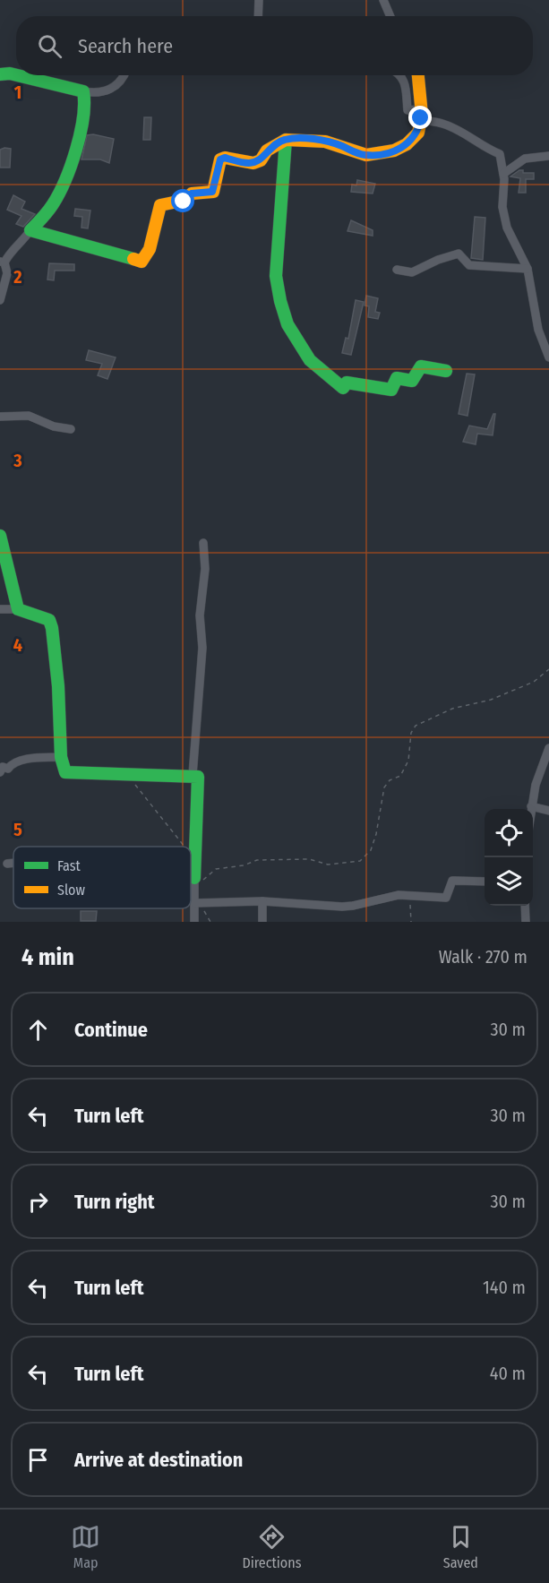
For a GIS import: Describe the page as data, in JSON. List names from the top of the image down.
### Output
{
  "legend": ["Fast", "Slow"],
  "page": {
    "search": "Search here",
    "heading": ["4 min", "Walk · 270 m"],
    "list": [
      ["Continue", "30 m"],
      ["Turn left", "30 m"],
      ["Turn right", "30 m"],
      ["Turn left", "140 m"],
      ["Turn left", "40 m"],
      "Arrive at destination"
    ],
    "nav": ["Map", "Directions", "Saved"]
  },
  "grid": {
    "rows": [
      "1",
      "2",
      "3",
      "4",
      "5"
    ]
  }
}
